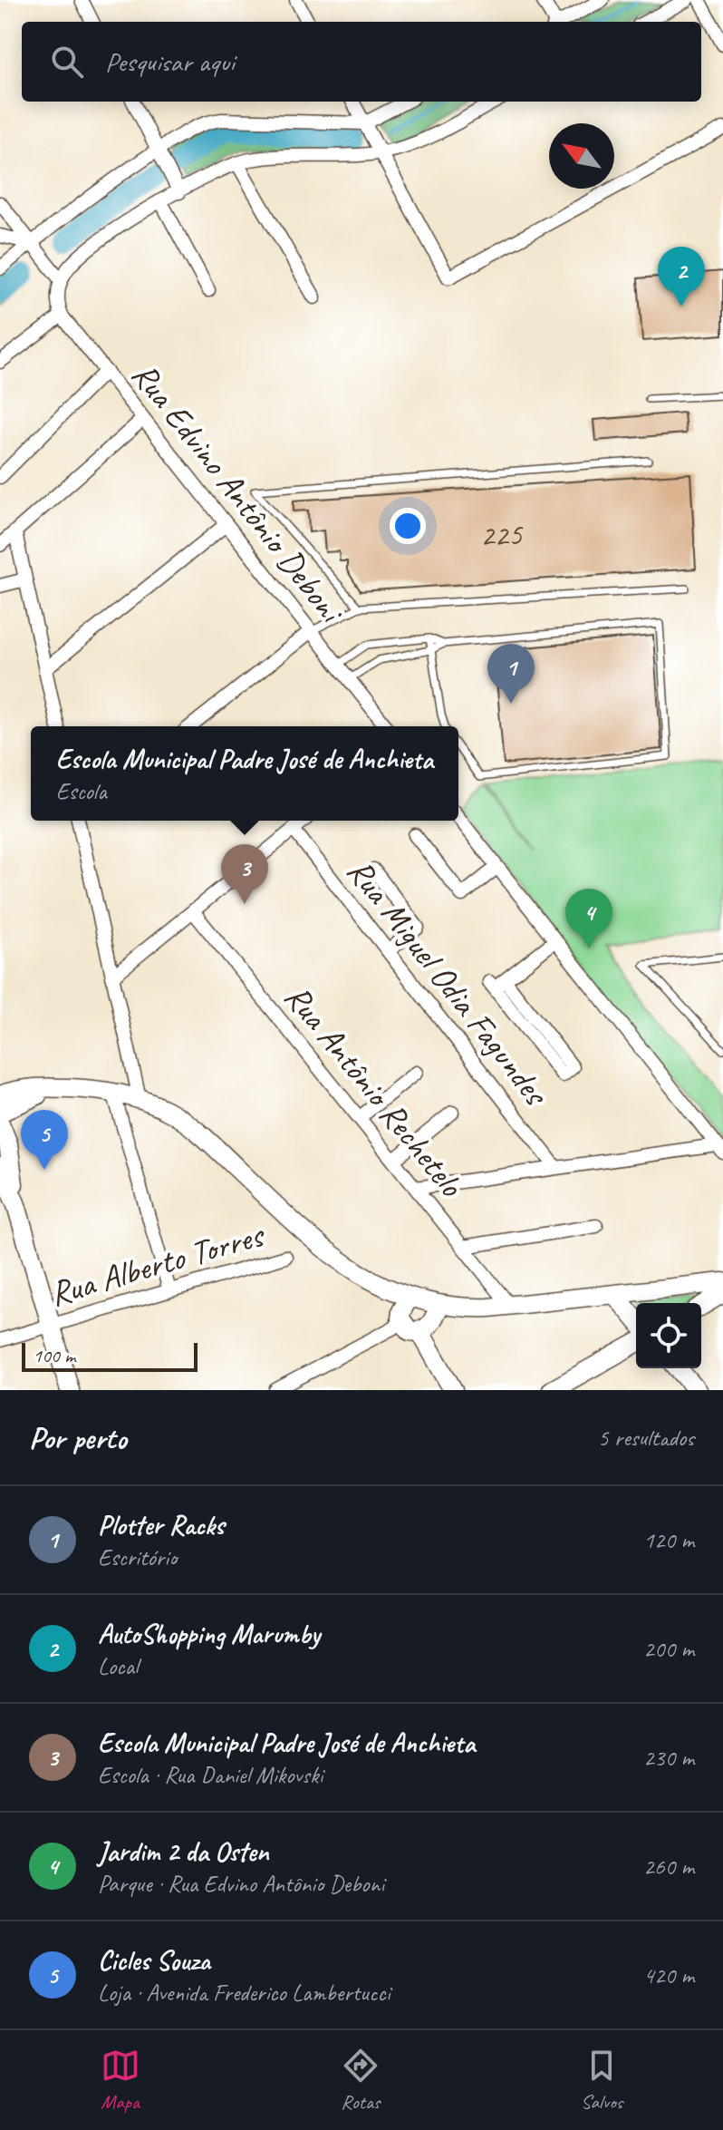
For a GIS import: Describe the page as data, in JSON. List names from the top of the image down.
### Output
{
  "streets": {
    "street": [
      "Rua Edvino Antônio Deboni",
      "Rua Miguel Odia Fagundes",
      "Rua Antônio Rechetelo",
      "Rua Alberto Torres"
    ]
  },
  "house_numbers": ["225"],
  "scale_bar": "100 m",
  "north": "top left",
  "page": {
    "search": "Pesquisar aqui",
    "pins": [
      "2",
      "1",
      "3",
      "4",
      "5"
    ],
    "popup": ["Escola Municipal Padre José de Anchieta", "Escola"],
    "scale": "100 m",
    "heading": ["Por perto", "5 resultados"],
    "list": [
      {
        "mark": "1",
        "name": "Plotter Racks",
        "note": "Escritório",
        "value": "120 m"
      },
      {
        "mark": "2",
        "name": "AutoShopping Marumby",
        "note": "Local",
        "value": "200 m"
      },
      {
        "mark": "3",
        "name": "Escola Municipal Padre José de Anchieta",
        "note": "Escola · Rua Daniel Mikovski",
        "value": "230 m"
      },
      {
        "mark": "4",
        "name": "Jardim 2 da Osten",
        "note": "Parque · Rua Edvino Antônio Deboni",
        "value": "260 m"
      },
      {
        "mark": "5",
        "name": "Cicles Souza",
        "note": "Loja · Avenida Frederico Lambertucci",
        "value": "420 m"
      }
    ],
    "nav": ["Mapa", "Rotas", "Salvos"]
  }
}
